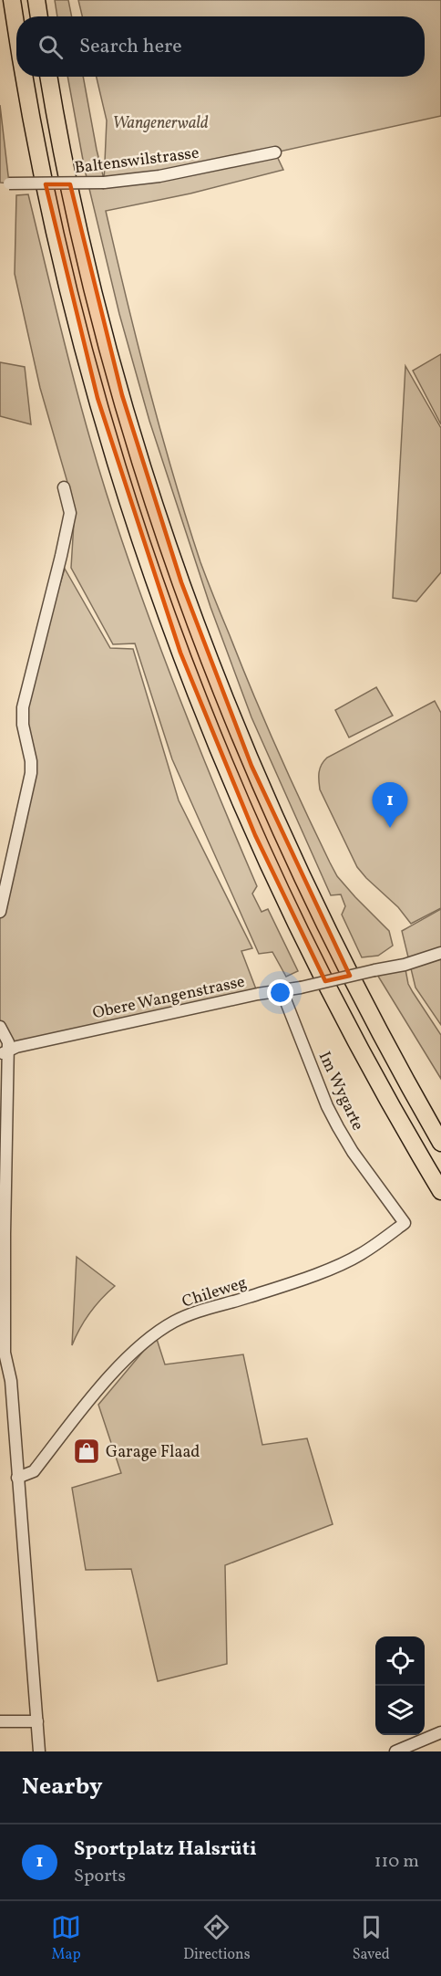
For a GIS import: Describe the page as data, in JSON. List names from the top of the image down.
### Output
{
  "streets": {
    "street": [
      "Baltenswilstrasse",
      "Obere Wangenstrasse",
      "Im Wygarte",
      "Chileweg"
    ]
  },
  "crossings": [
    ["Obere Wangenstrasse", "Im Wygarte"],
    ["Im Wygarte", "Chileweg"]
  ],
  "parks": ["Wangenerwald"],
  "places": {
    "shop": ["Garage Flaad"]
  },
  "page": {
    "search": "Search here",
    "pins": "1",
    "heading": "Nearby",
    "list": [
      {
        "mark": "1",
        "name": "Sportplatz Halsrüti",
        "note": "Sports",
        "value": "110 m"
      }
    ],
    "nav": ["Map", "Directions", "Saved"]
  }
}
